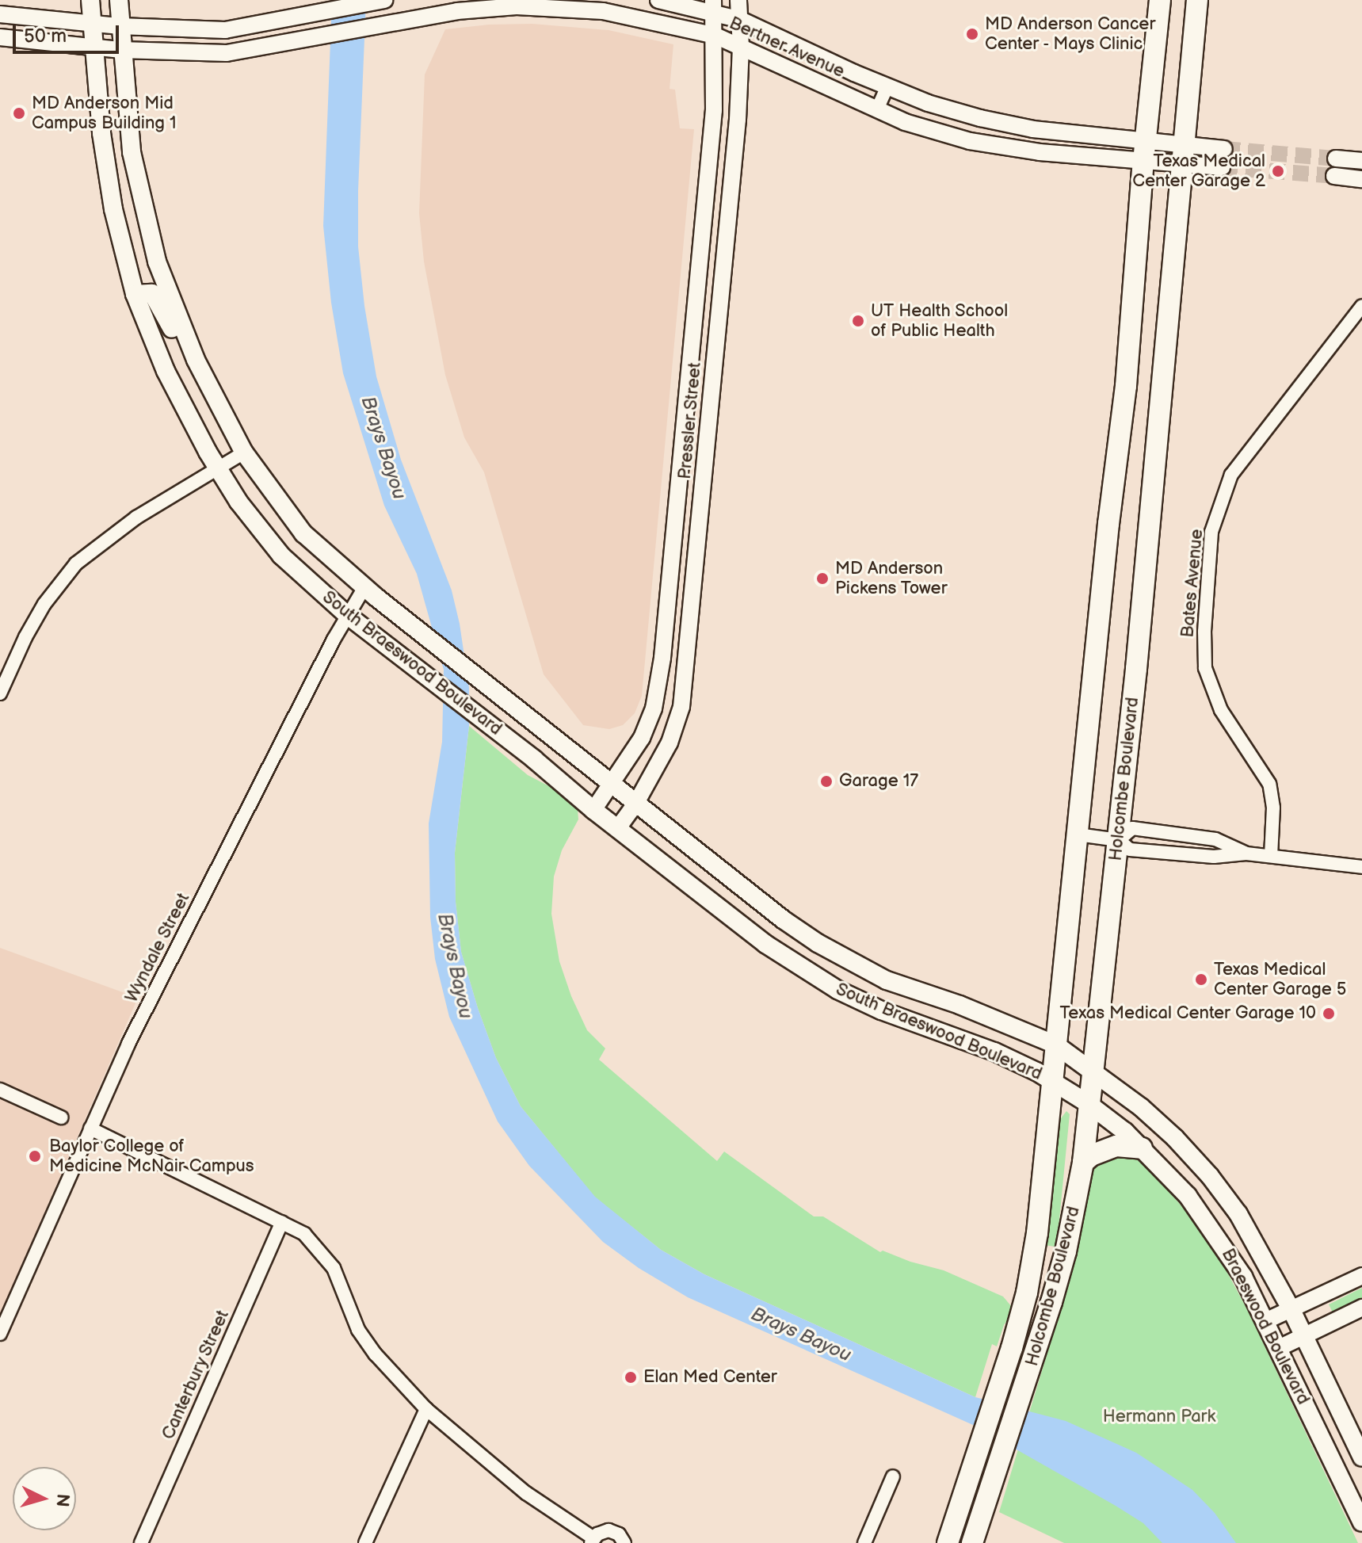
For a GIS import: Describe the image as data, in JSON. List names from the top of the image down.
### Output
{
  "streets": {
    "main road": ["South Braeswood Boulevard", "Holcombe Boulevard", "Braeswood Boulevard"],
    "street": [
      "Bertner Avenue",
      "Pressler Street",
      "Bates Avenue",
      "Wyndale Street",
      "Canterbury Street"
    ]
  },
  "crossings": [
    ["Bertner Avenue", "Pressler Street"],
    ["Bertner Avenue", "South Braeswood Boulevard"],
    ["Bertner Avenue", "Holcombe Boulevard"],
    ["Pressler Street", "South Braeswood Boulevard"],
    ["South Braeswood Boulevard", "Holcombe Boulevard"],
    ["South Braeswood Boulevard", "Wyndale Street"],
    ["South Braeswood Boulevard", "Braeswood Boulevard"],
    ["Holcombe Boulevard", "Braeswood Boulevard"]
  ],
  "water": ["Brays Bayou"],
  "parks": ["Hermann Park"],
  "places": [
    "MD Anderson Cancer Center - Mays Clinic",
    "MD Anderson Mid Campus Building 1",
    "Texas Medical Center Garage 2",
    "UT Health School of Public Health",
    "MD Anderson Pickens Tower",
    "Garage 17",
    "Texas Medical Center Garage 5",
    "Texas Medical Center Garage 10",
    "Baylor College of Medicine McNair Campus",
    "Elan Med Center"
  ],
  "scale_bar": "50 m",
  "north": "right"
}
